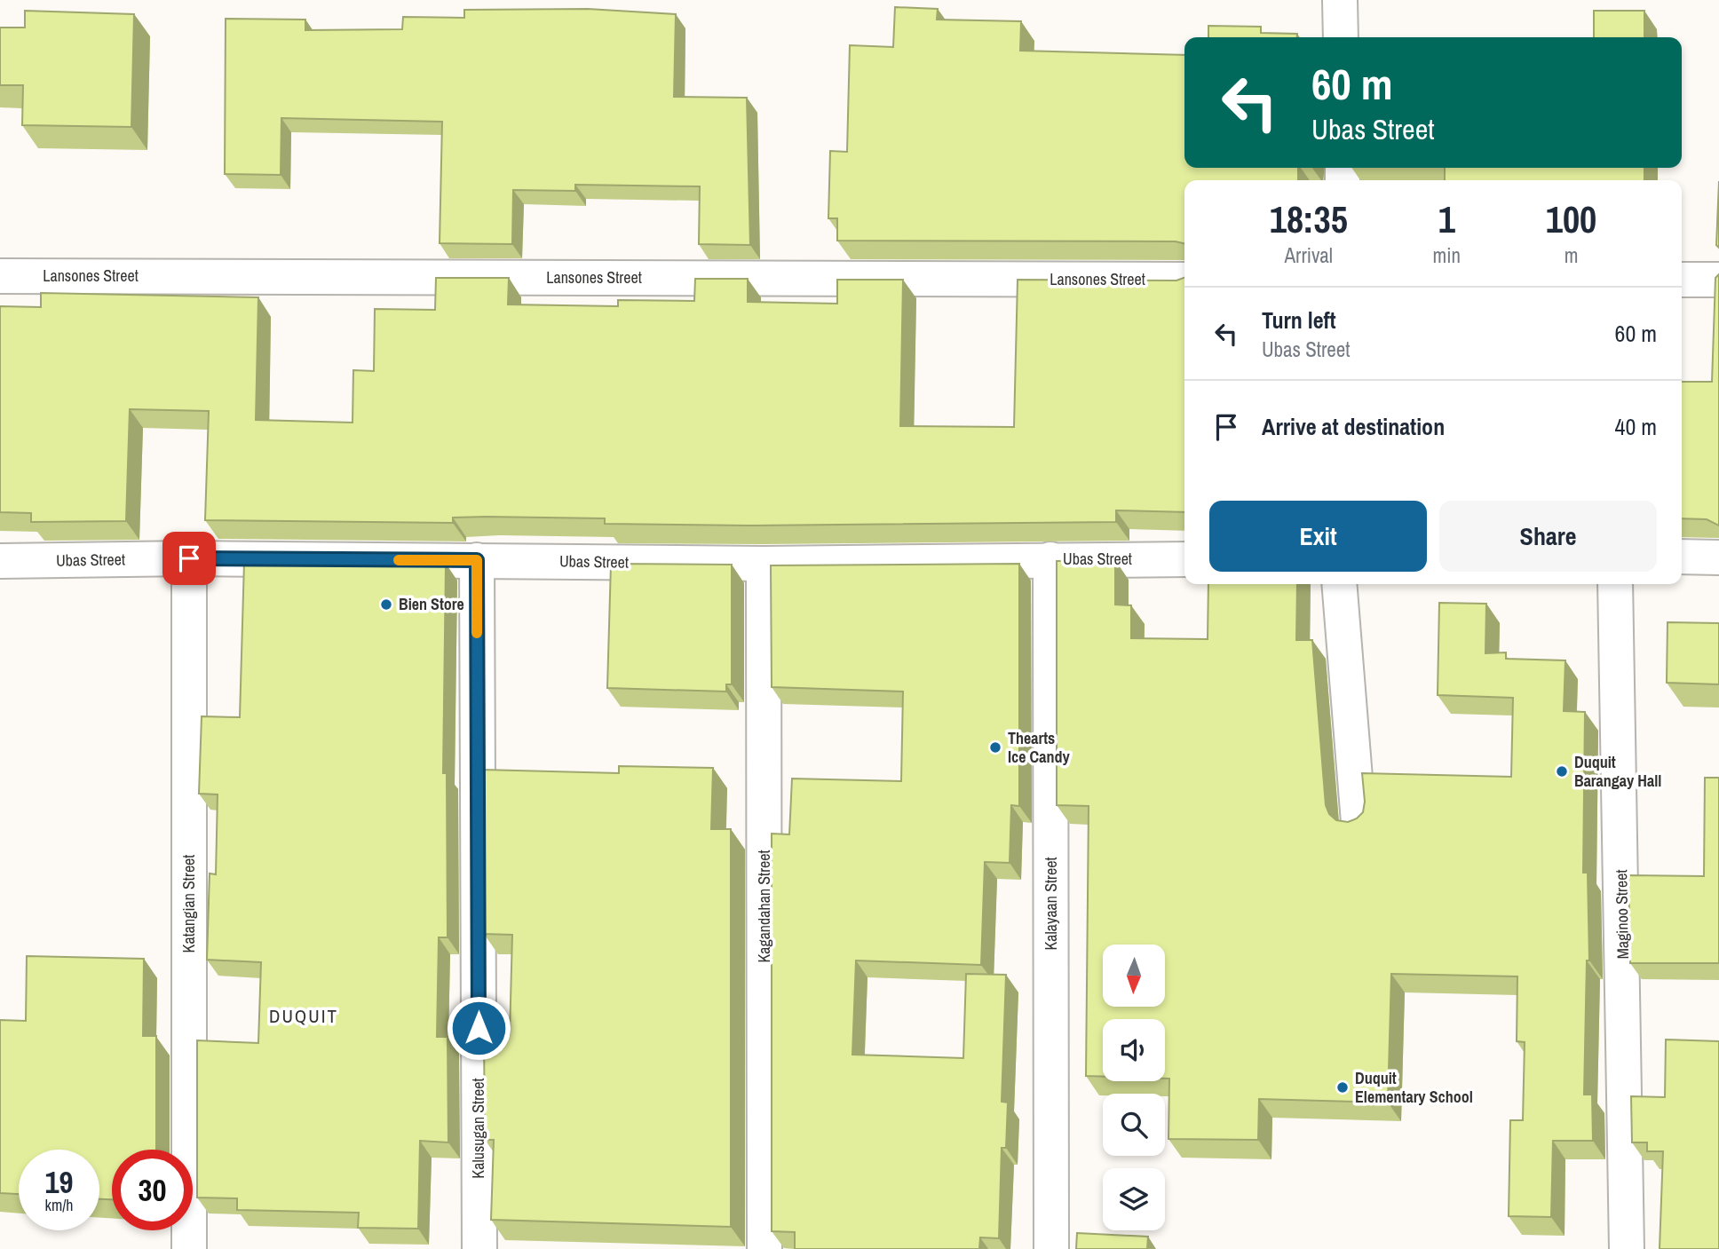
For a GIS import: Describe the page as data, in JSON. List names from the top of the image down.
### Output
{
  "streets": {
    "street": [
      "Lansones Street",
      "Ubas Street",
      "Katangian Street",
      "Kalayaan Street",
      "Kagandahan Street",
      "Maginoo Street",
      "Kalusugan Street"
    ]
  },
  "crossings": [
    ["Ubas Street", "Katangian Street"],
    ["Ubas Street", "Kalayaan Street"],
    ["Ubas Street", "Kagandahan Street"],
    ["Ubas Street", "Kalusugan Street"]
  ],
  "districts": ["DUQUIT"],
  "places": [
    "Bien Store",
    "Thearts Ice Candy",
    "Duquit Barangay Hall",
    "Duquit Elementary School"
  ],
  "north": "bottom",
  "page": {
    "turn": ["60 m", "Ubas Street"],
    "eta": [
      "18:35",
      "Arrival",
      "1",
      "min",
      "100",
      "m"
    ],
    "list": [
      {
        "name": "Turn left",
        "note": "Ubas Street",
        "value": "60 m"
      },
      {
        "name": "Arrive at destination",
        "value": "40 m"
      }
    ],
    "buttons": ["Exit", "Share"],
    "speed": "19 km/h",
    "limit": "30"
  }
}
